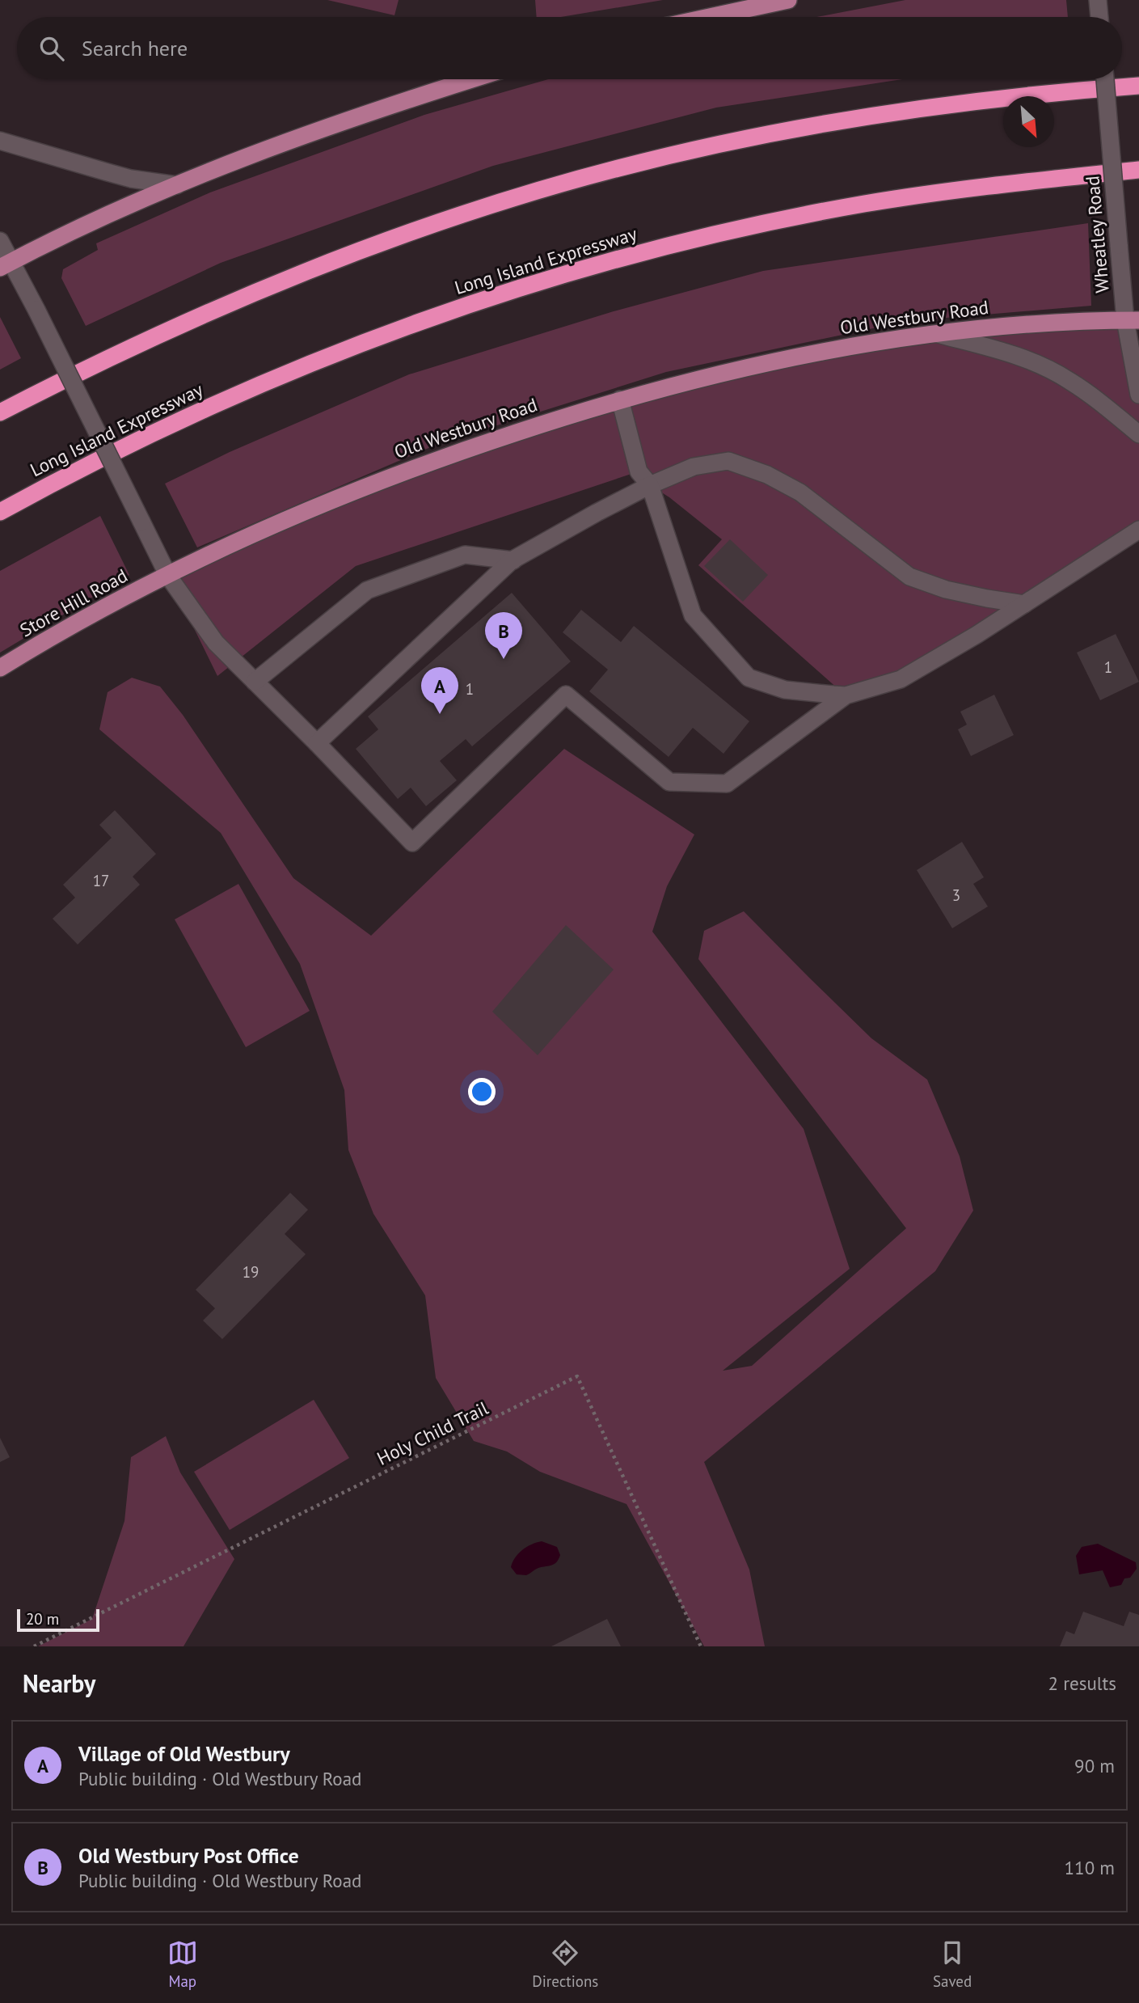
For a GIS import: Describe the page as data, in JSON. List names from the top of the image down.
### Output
{
  "streets": {
    "highway": ["Long Island Expressway"],
    "main road": ["Old Westbury Road", "Store Hill Road"],
    "street": ["Wheatley Road"],
    "path": ["Holy Child Trail"]
  },
  "crossings": [
    ["Wheatley Road", "Old Westbury Road"],
    ["Old Westbury Road", "Store Hill Road"]
  ],
  "house_numbers": [
    "1",
    "1",
    "17",
    "3",
    "19"
  ],
  "scale_bar": "20 m",
  "north": "bottom right",
  "page": {
    "search": "Search here",
    "pins": ["B", "A"],
    "scale": "20 m",
    "heading": ["Nearby", "2 results"],
    "list": [
      {
        "mark": "A",
        "name": "Village of Old Westbury",
        "note": "Public building · Old Westbury Road",
        "value": "90 m"
      },
      {
        "mark": "B",
        "name": "Old Westbury Post Office",
        "note": "Public building · Old Westbury Road",
        "value": "110 m"
      }
    ],
    "nav": ["Map", "Directions", "Saved"]
  }
}
